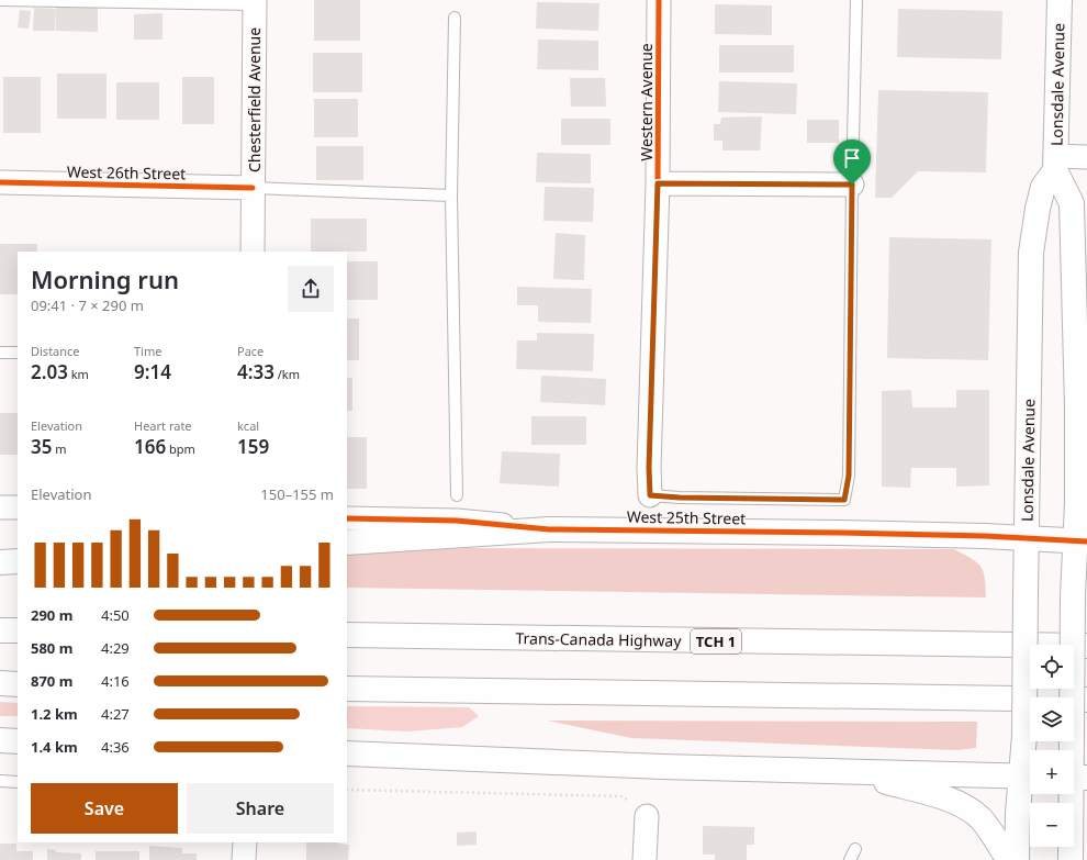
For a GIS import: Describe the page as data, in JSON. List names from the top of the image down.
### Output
{
  "streets": {
    "main road": [
      "Lonsdale Avenue",
      "West 25th Street",
      "Trans-Canada Highway",
      "TCH 1"
    ],
    "street": ["Chesterfield Avenue", "Western Avenue", "West 26th Street"]
  },
  "crossings": [
    ["Lonsdale Avenue", "West 25th Street"],
    ["Chesterfield Avenue", "West 26th Street"]
  ],
  "page": {
    "heading": ["Morning run", "09:41 · 7 × 290 m"],
    "stats": [
      ["Distance", "2.03 km"],
      ["Time", "9:14"],
      ["Pace", "4:33 /km"],
      ["Elevation", "35 m"],
      ["Heart rate", "166 bpm"],
      ["kcal", "159"]
    ],
    "chart": ["Elevation", "150–155 m"],
    "list": [
      {
        "name": "290 m",
        "note": "4:50"
      },
      {
        "name": "580 m",
        "note": "4:29"
      },
      {
        "name": "870 m",
        "note": "4:16"
      },
      {
        "name": "1.2 km",
        "note": "4:27"
      },
      {
        "name": "1.4 km",
        "note": "4:36"
      }
    ],
    "map_buttons": ["+", "−"],
    "buttons": ["Save", "Share"]
  }
}
